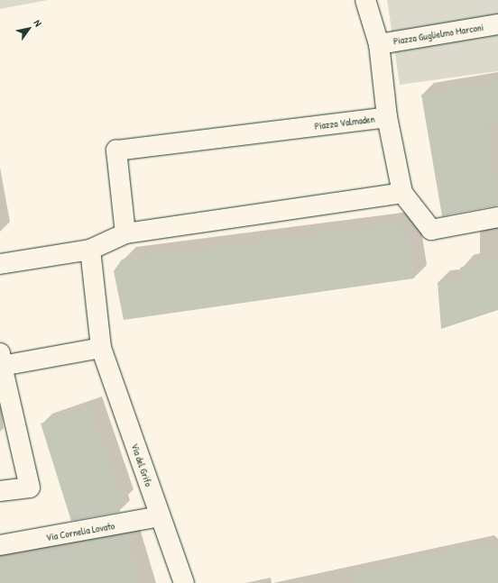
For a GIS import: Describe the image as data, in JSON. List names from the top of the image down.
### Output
{
  "streets": {
    "street": [
      "Piazza Guglielmo Marconi",
      "Piazza Valmaden",
      "Via del Grifo",
      "Via Cornelia Lovato"
    ]
  },
  "crossings": [
    ["Via del Grifo", "Via Cornelia Lovato"]
  ],
  "north": "top right"
}
